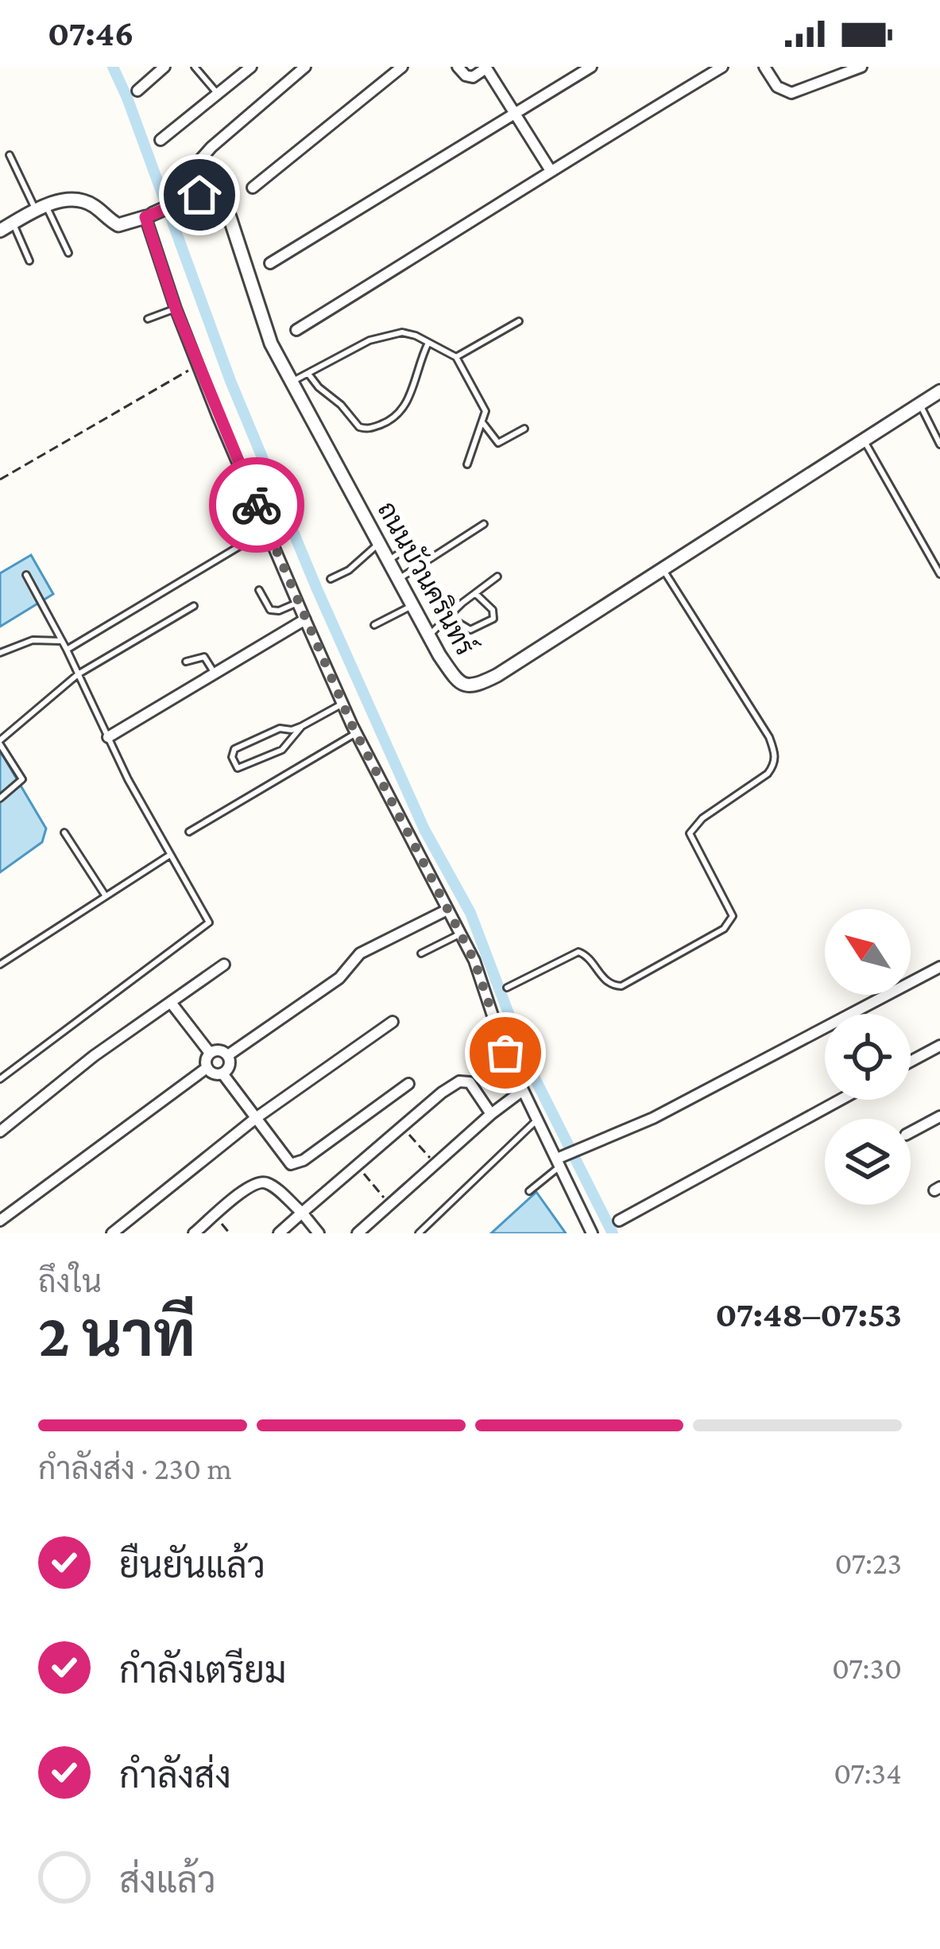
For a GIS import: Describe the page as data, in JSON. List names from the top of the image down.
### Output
{
  "streets": {
    "street": ["ถนนบัวนครินทร์"]
  },
  "north": "top left",
  "page": {
    "status": "07:46",
    "heading": ["2 นาที", "ถึงใน", "07:48–07:53"],
    "bar": "กำลังส่ง · 230 m",
    "list": [
      ["ยืนยันแล้ว", "07:23"],
      ["กำลังเตรียม", "07:30"],
      ["กำลังส่ง", "07:34"],
      "ส่งแล้ว"
    ]
  }
}
